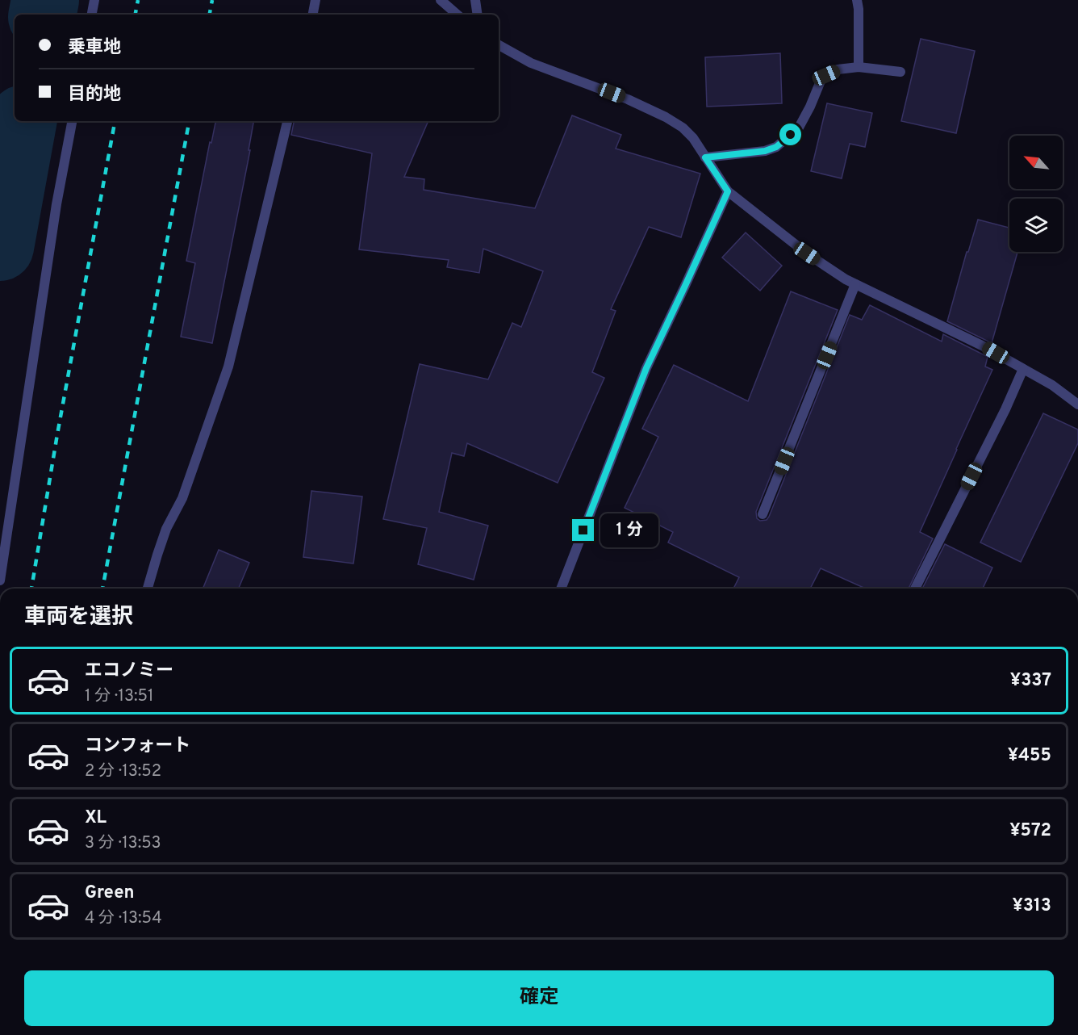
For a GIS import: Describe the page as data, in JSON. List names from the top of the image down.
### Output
{
  "north": "top left",
  "page": {
    "banner": ["乗車地", "目的地"],
    "bubble": "1 分",
    "heading": "車両を選択",
    "list": [
      {
        "name": "エコノミー",
        "note": "1 分 · 13:51",
        "value": "¥337"
      },
      {
        "name": "コンフォート",
        "note": "2 分 · 13:52",
        "value": "¥455"
      },
      {
        "name": "XL",
        "note": "3 分 · 13:53",
        "value": "¥572"
      },
      {
        "name": "Green",
        "note": "4 分 · 13:54",
        "value": "¥313"
      }
    ],
    "buttons": "確定"
  }
}
